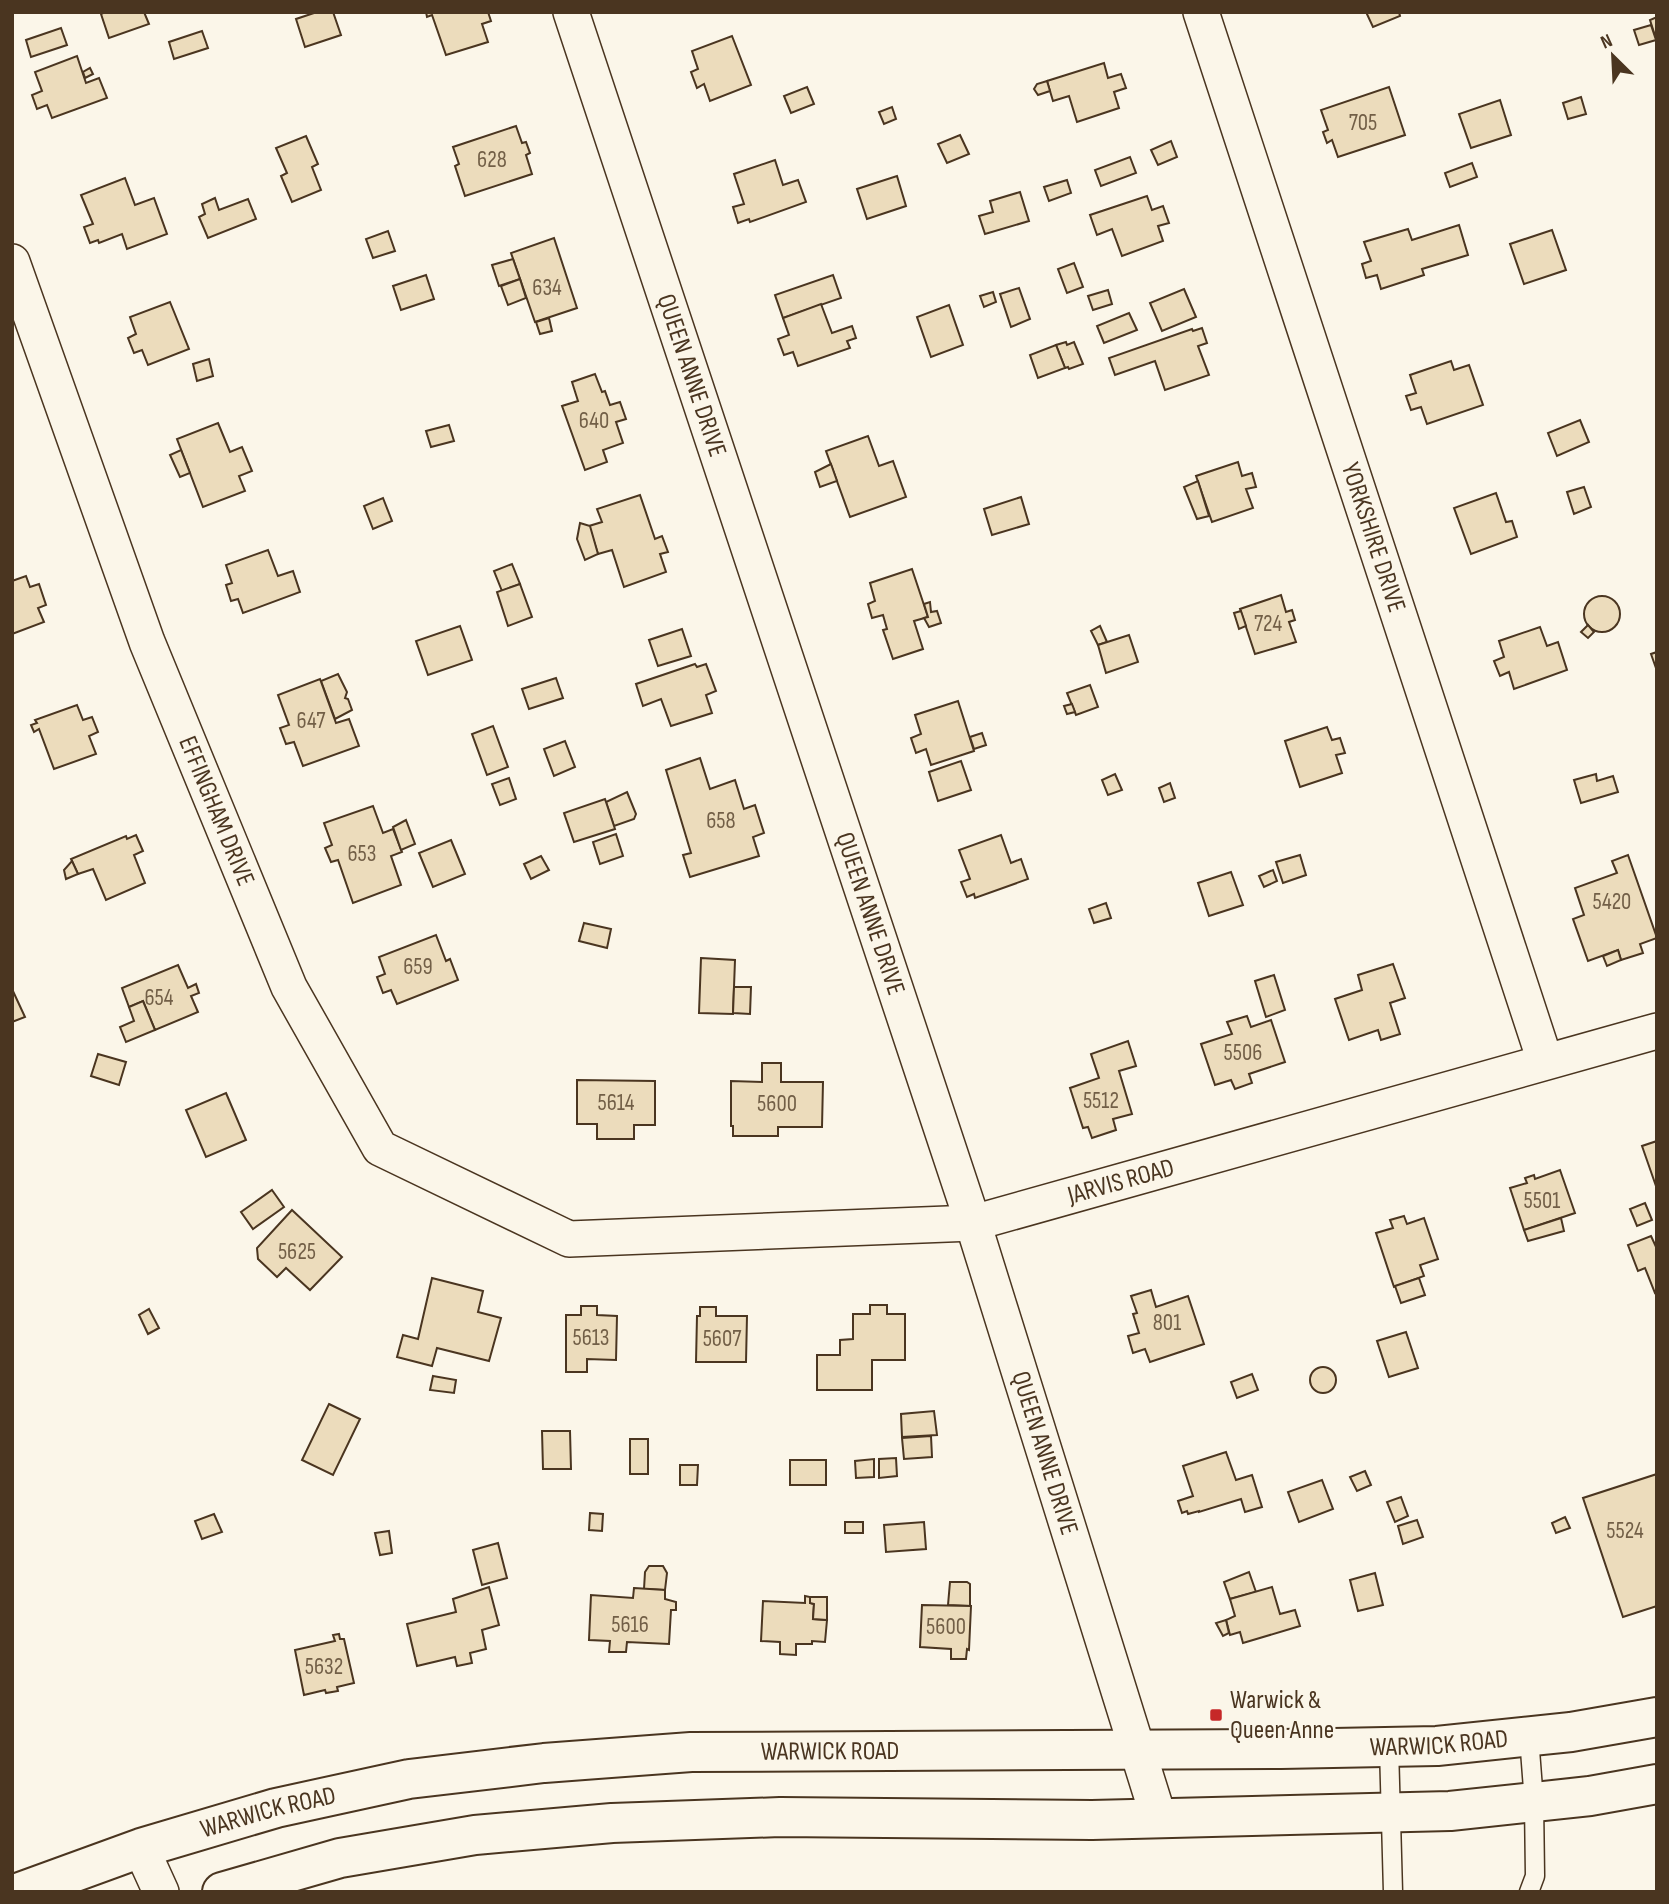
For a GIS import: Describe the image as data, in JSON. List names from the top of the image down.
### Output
{
  "streets": {
    "main road": ["WARWICK ROAD"],
    "street": [
      "QUEEN ANNE DRIVE",
      "YORKSHIRE DRIVE",
      "EFFINGHAM DRIVE",
      "JARVIS ROAD"
    ]
  },
  "crossings": [
    ["QUEEN ANNE DRIVE", "JARVIS ROAD"],
    ["QUEEN ANNE DRIVE", "WARWICK ROAD"],
    ["YORKSHIRE DRIVE", "JARVIS ROAD"],
    ["EFFINGHAM DRIVE", "JARVIS ROAD"]
  ],
  "places": {
    "transit": ["Warwick & Queen Anne"]
  },
  "house_numbers": [
    "705",
    "628",
    "634",
    "640",
    "724",
    "647",
    "658",
    "653",
    "5420",
    "659",
    "654",
    "5506",
    "5512",
    "5614",
    "5600",
    "5501",
    "5625",
    "801",
    "5613",
    "5607",
    "5524",
    "5616",
    "5600",
    "5632"
  ],
  "north": "top left"
}
